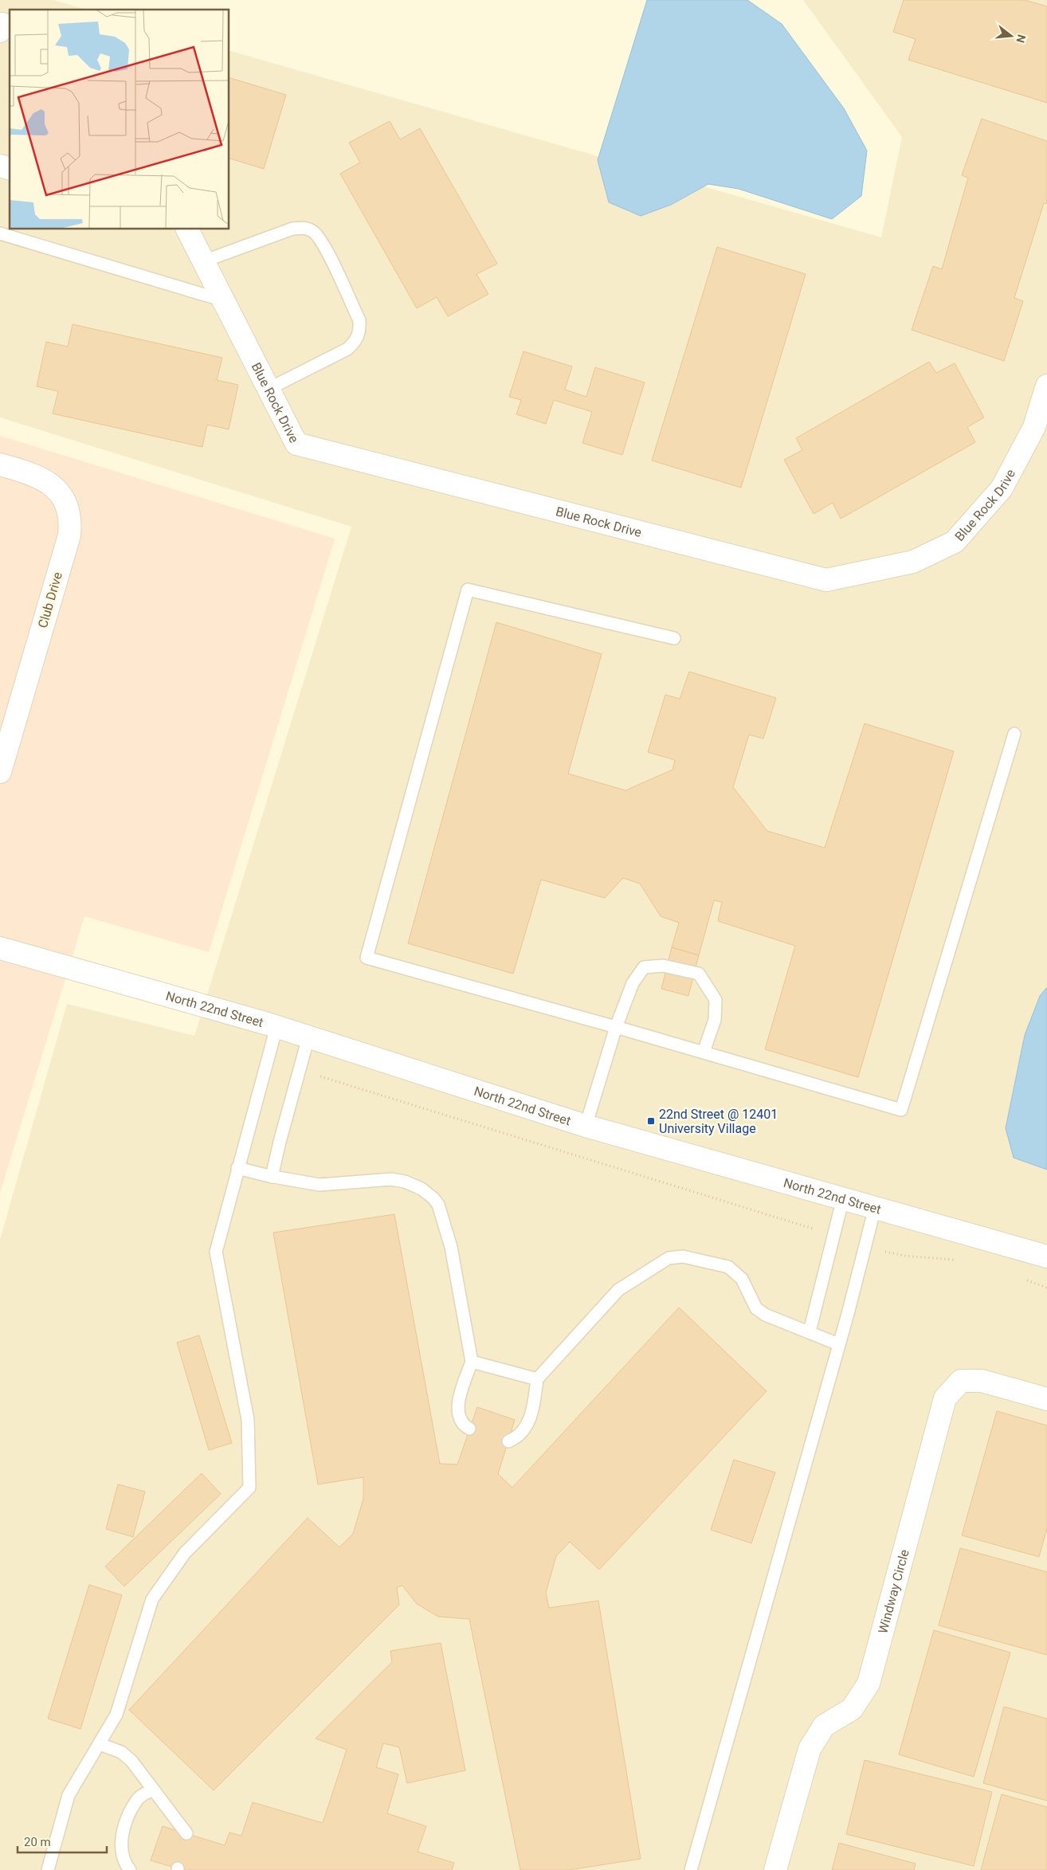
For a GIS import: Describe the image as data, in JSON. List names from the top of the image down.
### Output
{
  "streets": {
    "street": [
      "Blue Rock Drive",
      "Club Drive",
      "North 22nd Street",
      "Windway Circle"
    ]
  },
  "places": {
    "transit": ["22nd Street @ 12401 University Village"]
  },
  "scale_bar": "20 m",
  "north": "right"
}
